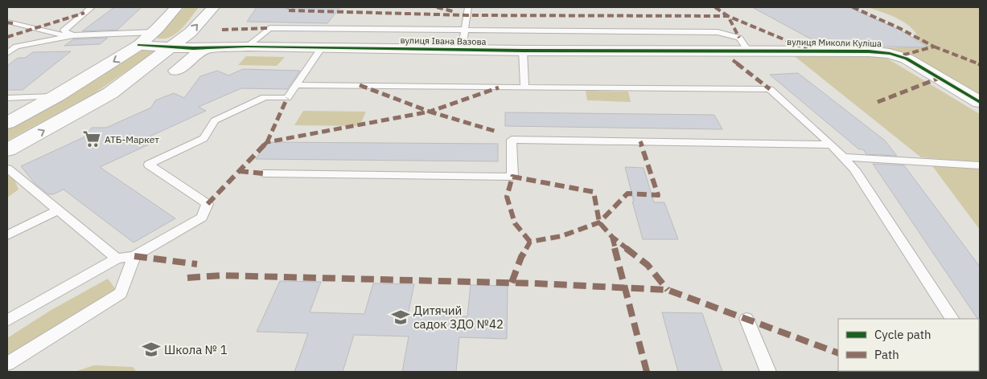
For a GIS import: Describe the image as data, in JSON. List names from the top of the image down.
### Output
{
  "streets": {
    "street": ["вулиця Івана Вазова", "вулиця Миколи Куліша"]
  },
  "crossings": [
    ["вулиця Івана Вазова", "вулиця Миколи Куліша"]
  ],
  "places": {
    "supermarket": ["АТБ-Маркет"],
    "school or university": ["Дитячий садок ЗДО №42", "Школа № 1"]
  },
  "legend": ["Cycle path", "Path"]
}
